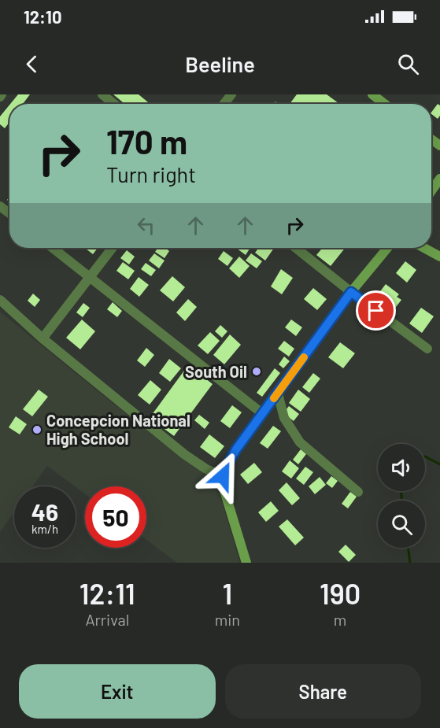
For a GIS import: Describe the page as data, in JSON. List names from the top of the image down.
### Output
{
  "places": ["South Oil", "Concepcion National High School"],
  "page": {
    "status": "12:10",
    "header": "Beeline",
    "turn": ["170 m", "Turn right"],
    "speed": "46 km/h",
    "limit": "50",
    "eta": [
      "12:11",
      "Arrival",
      "1",
      "min",
      "190",
      "m"
    ],
    "buttons": ["Exit", "Share"]
  }
}
